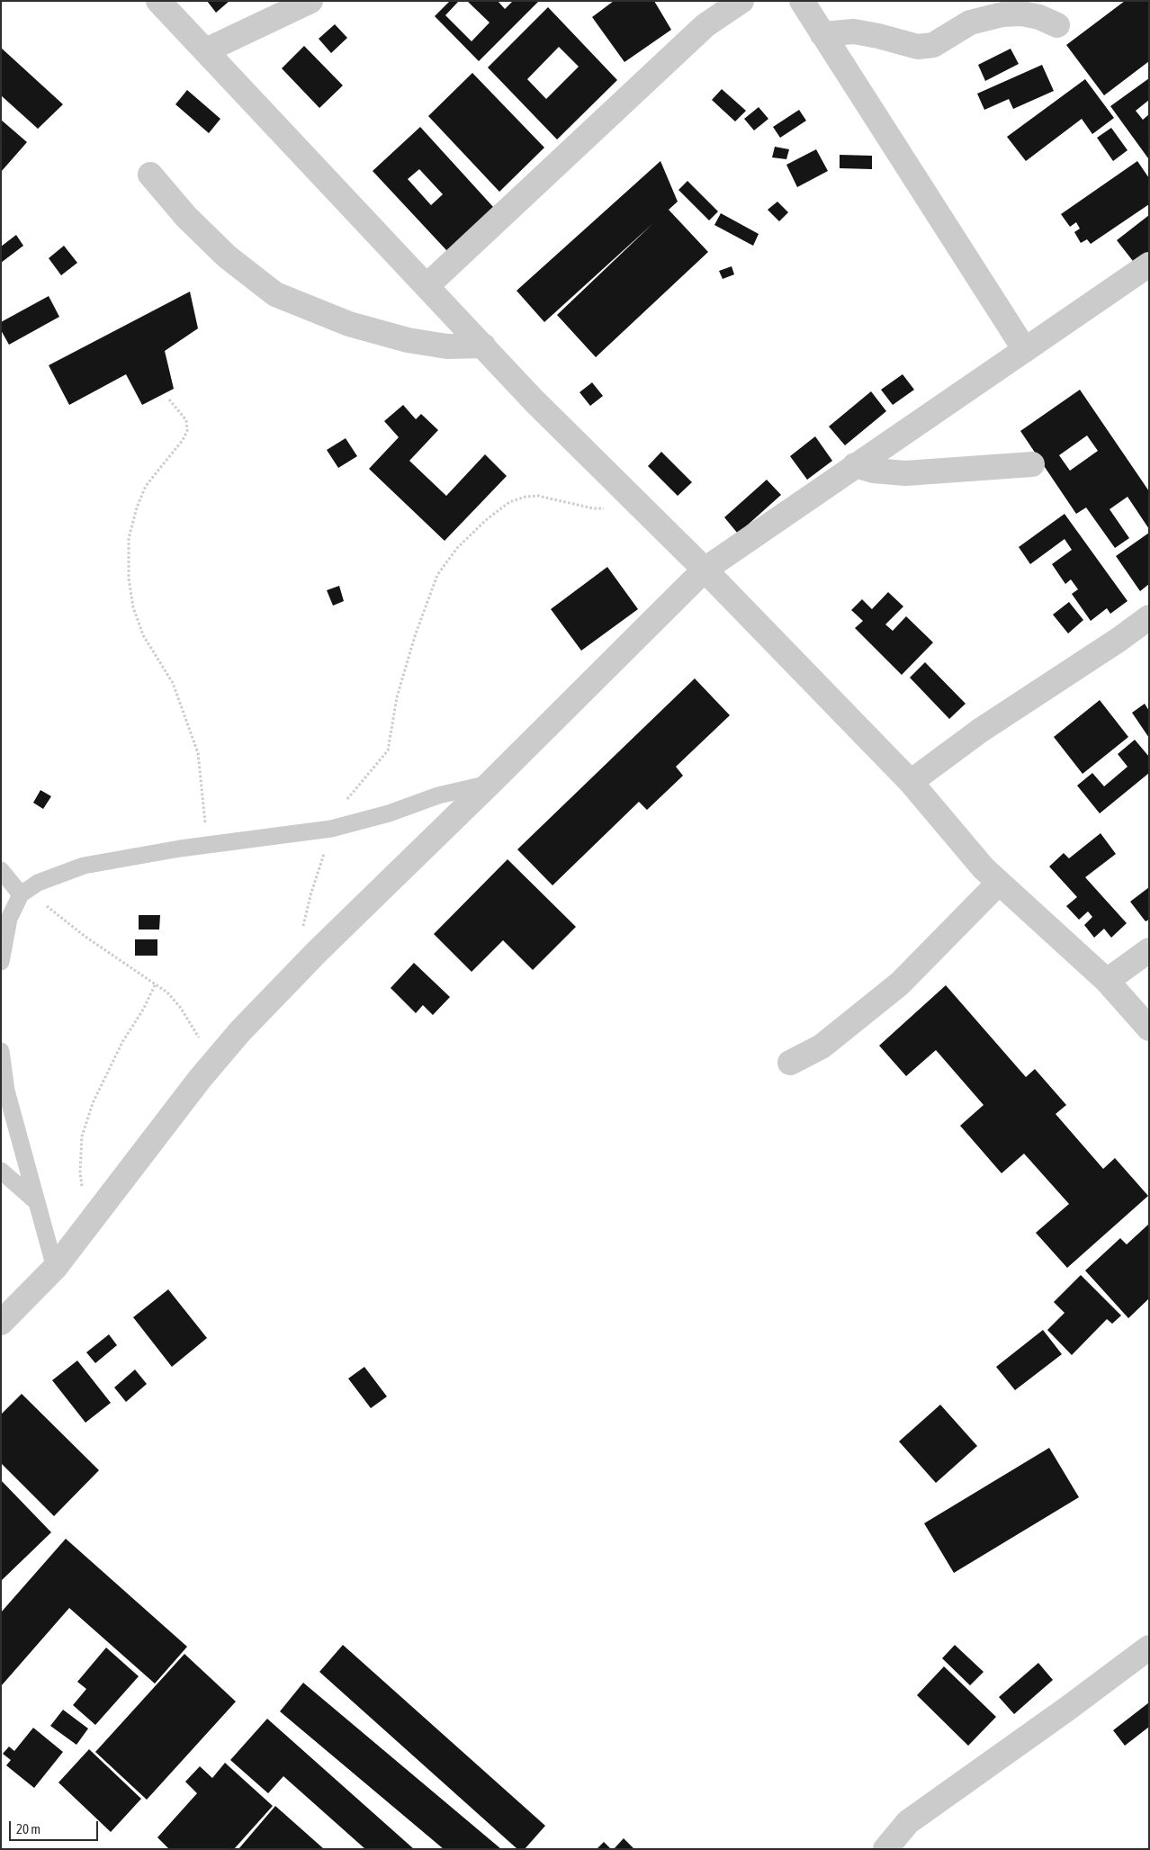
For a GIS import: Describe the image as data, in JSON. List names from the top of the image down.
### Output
{
  "scale_bar": "20 m"
}
